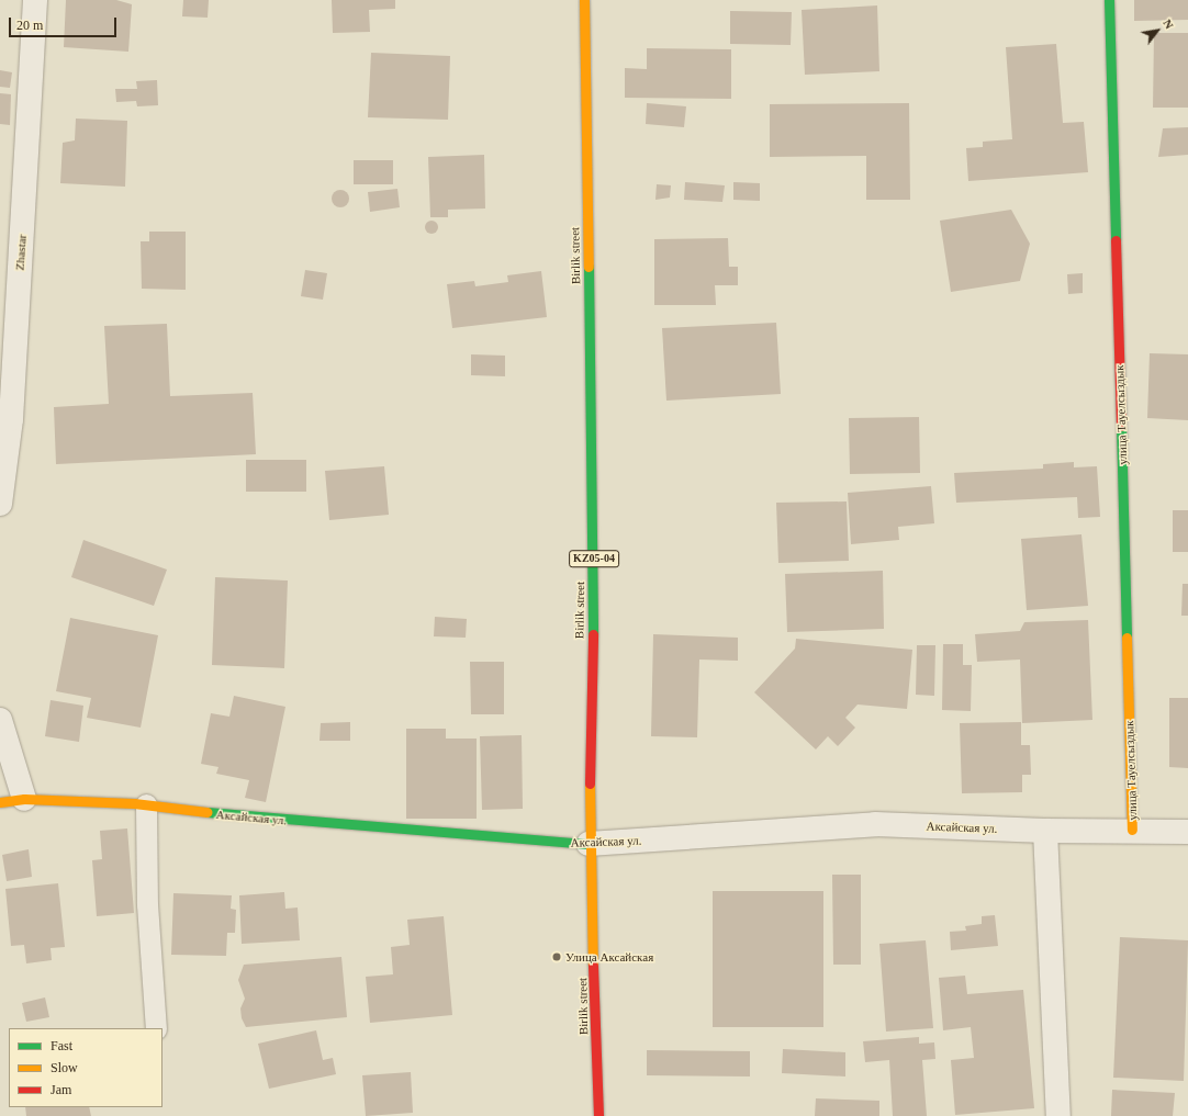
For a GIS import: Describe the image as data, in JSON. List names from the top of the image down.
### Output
{
  "streets": {
    "street": [
      "Zhastar",
      "Birlik street",
      "улица Тауелсыздык",
      "KZ05-04",
      "Аксайская ул."
    ]
  },
  "crossings": [
    ["Birlik street", "Аксайская ул."],
    ["улица Тауелсыздык", "Аксайская ул."]
  ],
  "places": ["Улица Аксайская"],
  "legend": ["Fast", "Slow", "Jam"],
  "scale_bar": "20 m",
  "north": "top right"
}
